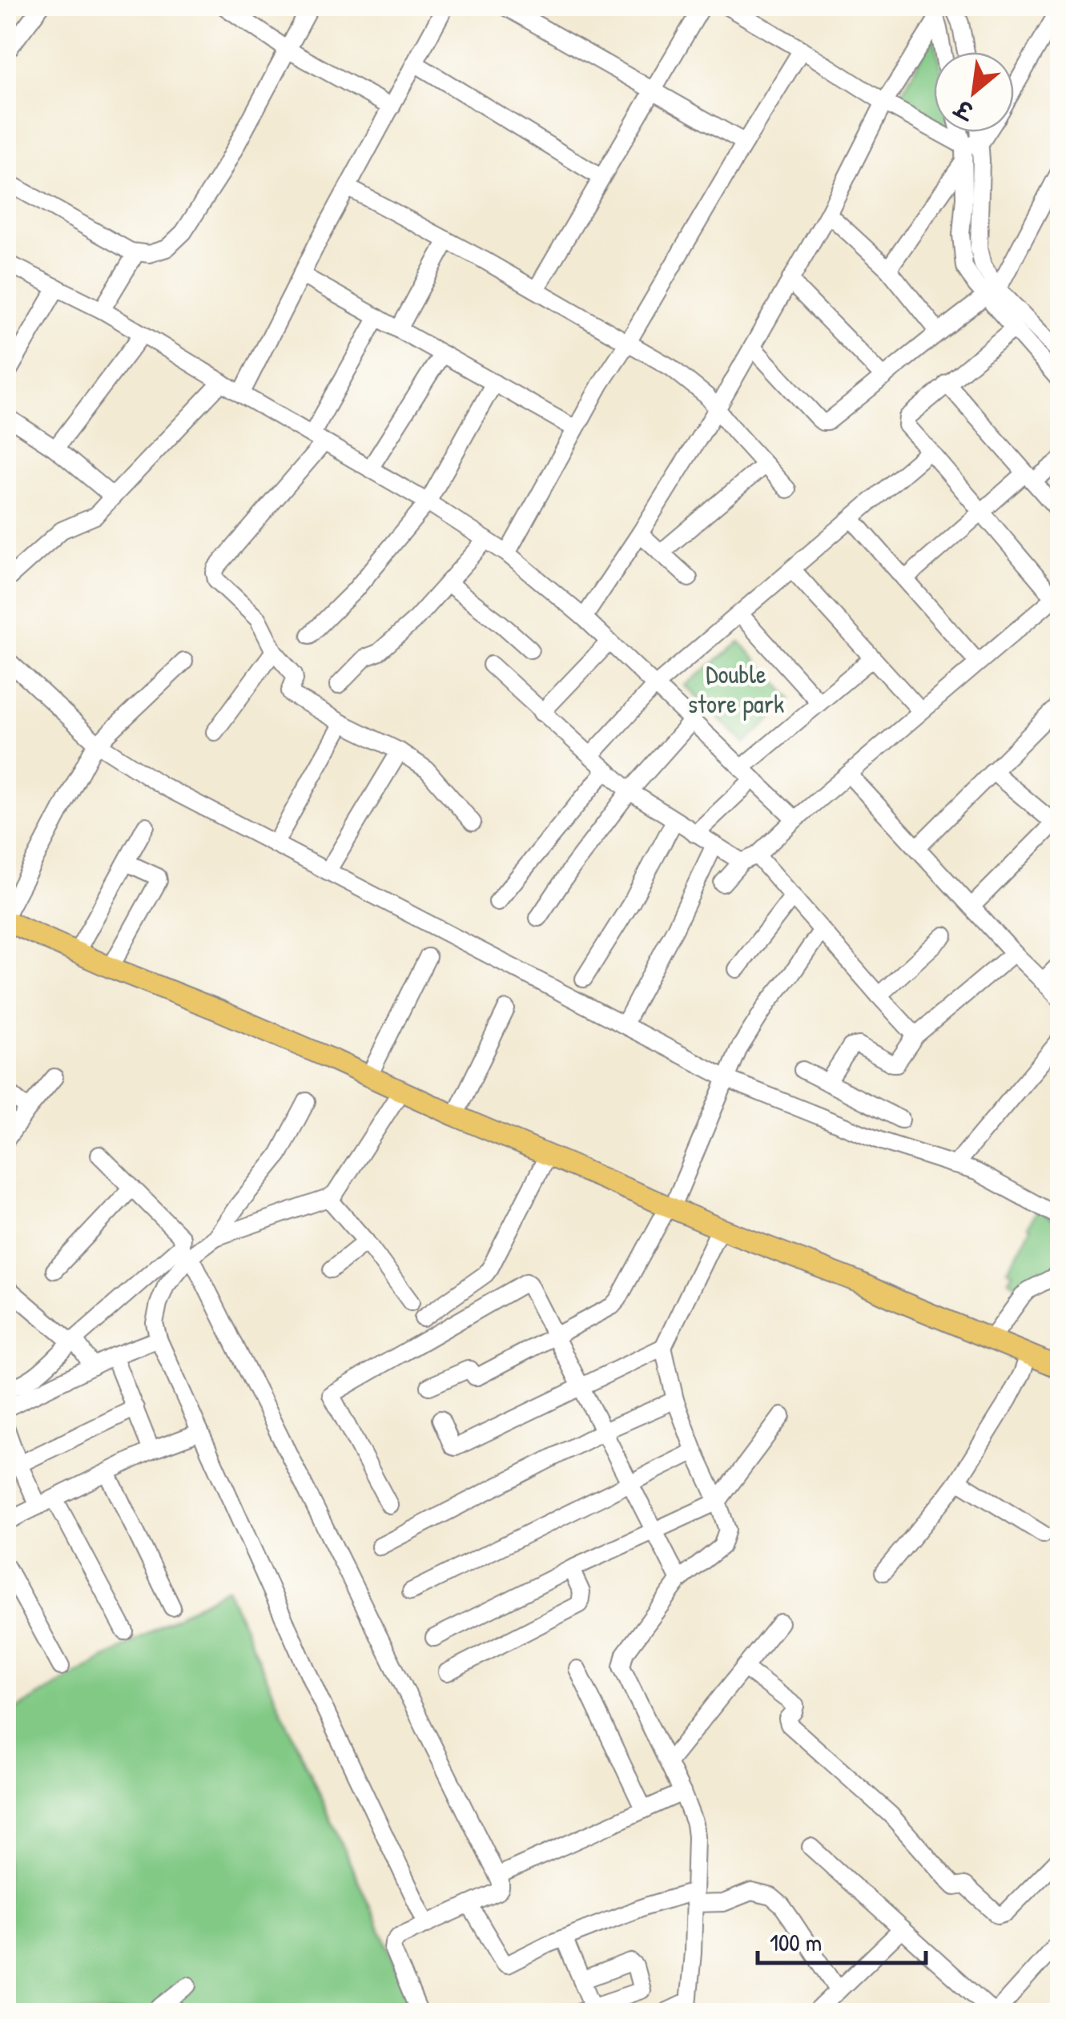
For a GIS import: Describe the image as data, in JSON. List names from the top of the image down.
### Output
{
  "parks": ["Double store park"],
  "scale_bar": "100 m",
  "north": "bottom left"
}
